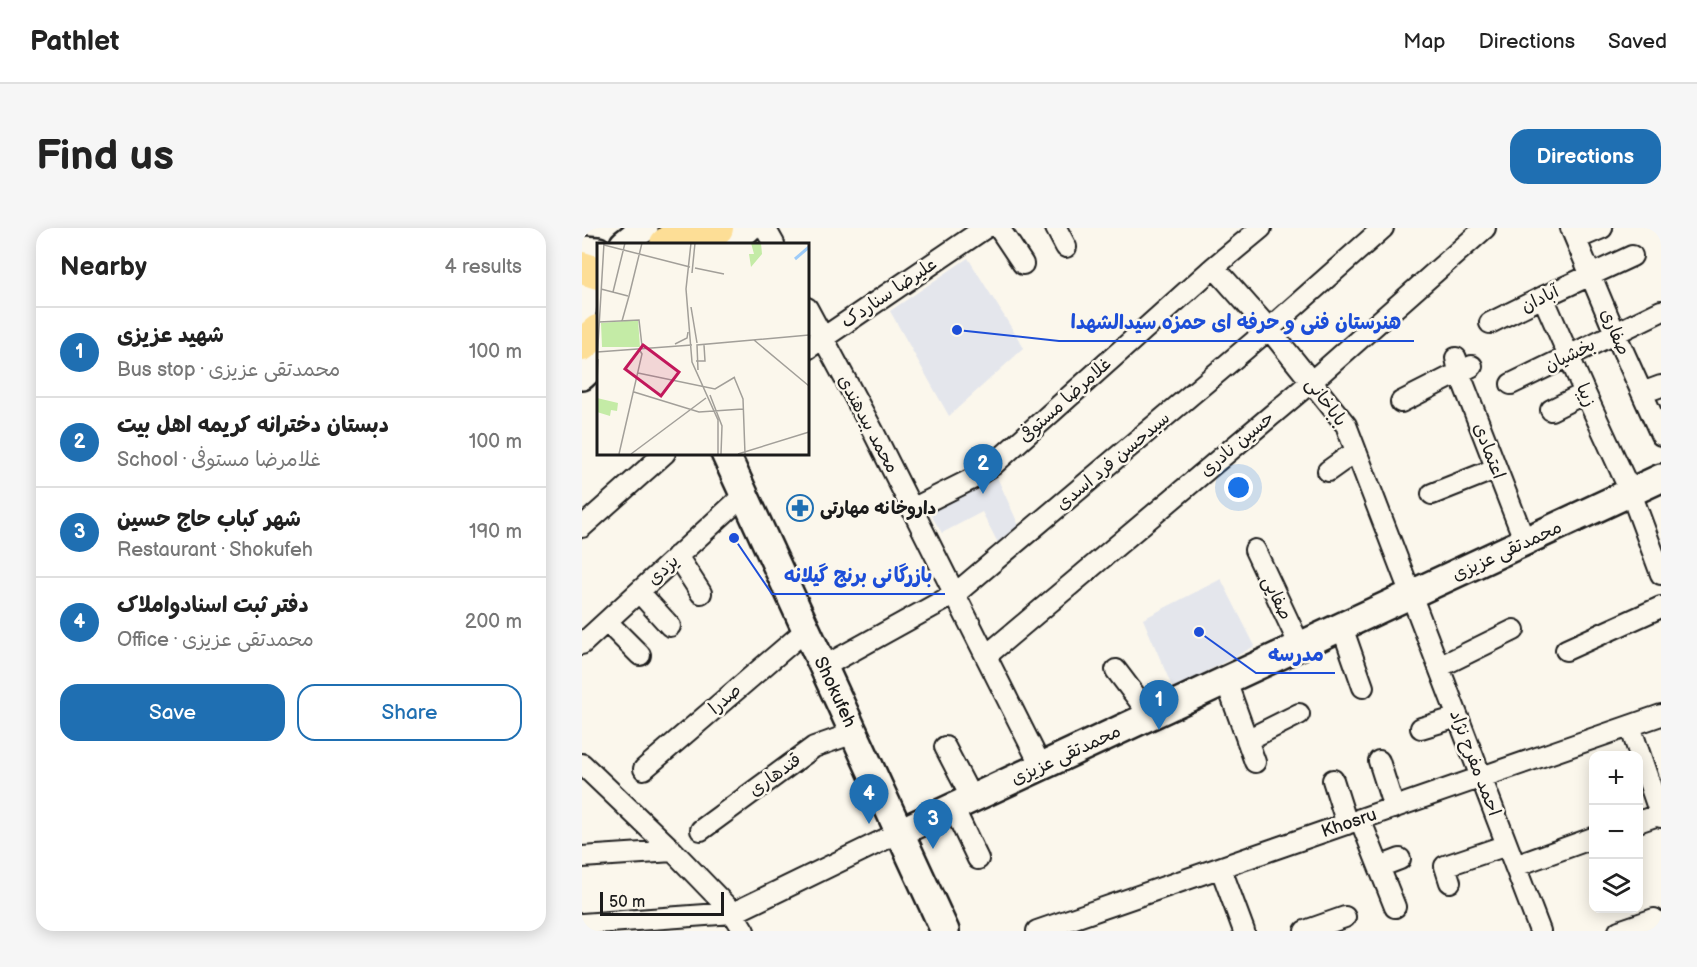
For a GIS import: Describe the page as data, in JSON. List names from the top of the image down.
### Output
{
  "streets": {
    "main road": ["محمدتقی عزیزی", "Shokufeh"],
    "street": [
      "علیرضا سناردک",
      "آبادان",
      "صفاری",
      "بخشیان",
      "زیبا",
      "غلامرضا مستوفی",
      "باباخانی",
      "محمد بیدهندی",
      "حسین نادری",
      "اعتمادی",
      "سیدحسن فرد اسدی",
      "یزدی",
      "صفایی",
      "صدرا",
      "احمد مفرح نژاد",
      "قندهاری",
      "Khosru"
    ]
  },
  "crossings": [
    ["علیرضا سناردک", "محمد بیدهندی"],
    ["آبادان", "صفاری"],
    ["آبادان", "زیبا"],
    ["صفاری", "بخشیان"],
    ["بخشیان", "زیبا"],
    ["زیبا", "محمدتقی عزیزی"],
    ["غلامرضا مستوفی", "باباخانی"],
    ["غلامرضا مستوفی", "محمد بیدهندی"],
    ["باباخانی", "حسین نادری"],
    ["باباخانی", "سیدحسن فرد اسدی"],
    ["باباخانی", "محمدتقی عزیزی"],
    ["باباخانی", "احمد مفرح نژاد"],
    ["محمد بیدهندی", "حسین نادری"],
    ["محمد بیدهندی", "سیدحسن فرد اسدی"],
    ["محمد بیدهندی", "محمدتقی عزیزی"],
    ["اعتمادی", "محمدتقی عزیزی"],
    ["سیدحسن فرد اسدی", "Shokufeh"],
    ["محمدتقی عزیزی", "صفایی"],
    ["محمدتقی عزیزی", "Shokufeh"],
    ["محمدتقی عزیزی", "احمد مفرح نژاد"],
    ["یزدی", "Shokufeh"],
    ["Shokufeh", "صدرا"],
    ["Shokufeh", "قندهاری"],
    ["احمد مفرح نژاد", "Khosru"]
  ],
  "places": {
    "other": ["هنرستان فنی و حرفه ای حمزه سیدالشهدا", "بازرگانی برنج گیلانه", "مدرسه"],
    "pharmacy": ["داروخانه مهارتی"]
  },
  "scale_bar": "50 m",
  "page": {
    "header": "Pathlet",
    "nav": ["Map", "Directions", "Saved"],
    "buttons": [
      "Directions",
      ["Save", "Share"]
    ],
    "title": "Find us",
    "heading": ["Nearby", "4 results"],
    "list": [
      {
        "mark": "1",
        "name": "شهید عزیزی",
        "note": "Bus stop · محمدتقی عزیزی",
        "value": "100 m"
      },
      {
        "mark": "2",
        "name": "دبستان دخترانه کریمه اهل بیت",
        "note": "School · غلامرضا مستوفی",
        "value": "100 m"
      },
      {
        "mark": "3",
        "name": "شهر کباب حاج حسین",
        "note": "Restaurant · Shokufeh",
        "value": "190 m"
      },
      {
        "mark": "4",
        "name": "دفتر ثبت اسنادواملاک",
        "note": "Office · محمدتقی عزیزی",
        "value": "200 m"
      }
    ],
    "pins": [
      "2",
      "1",
      "4",
      "3"
    ],
    "map_buttons": ["+", "−"],
    "scale": "50 m"
  }
}
